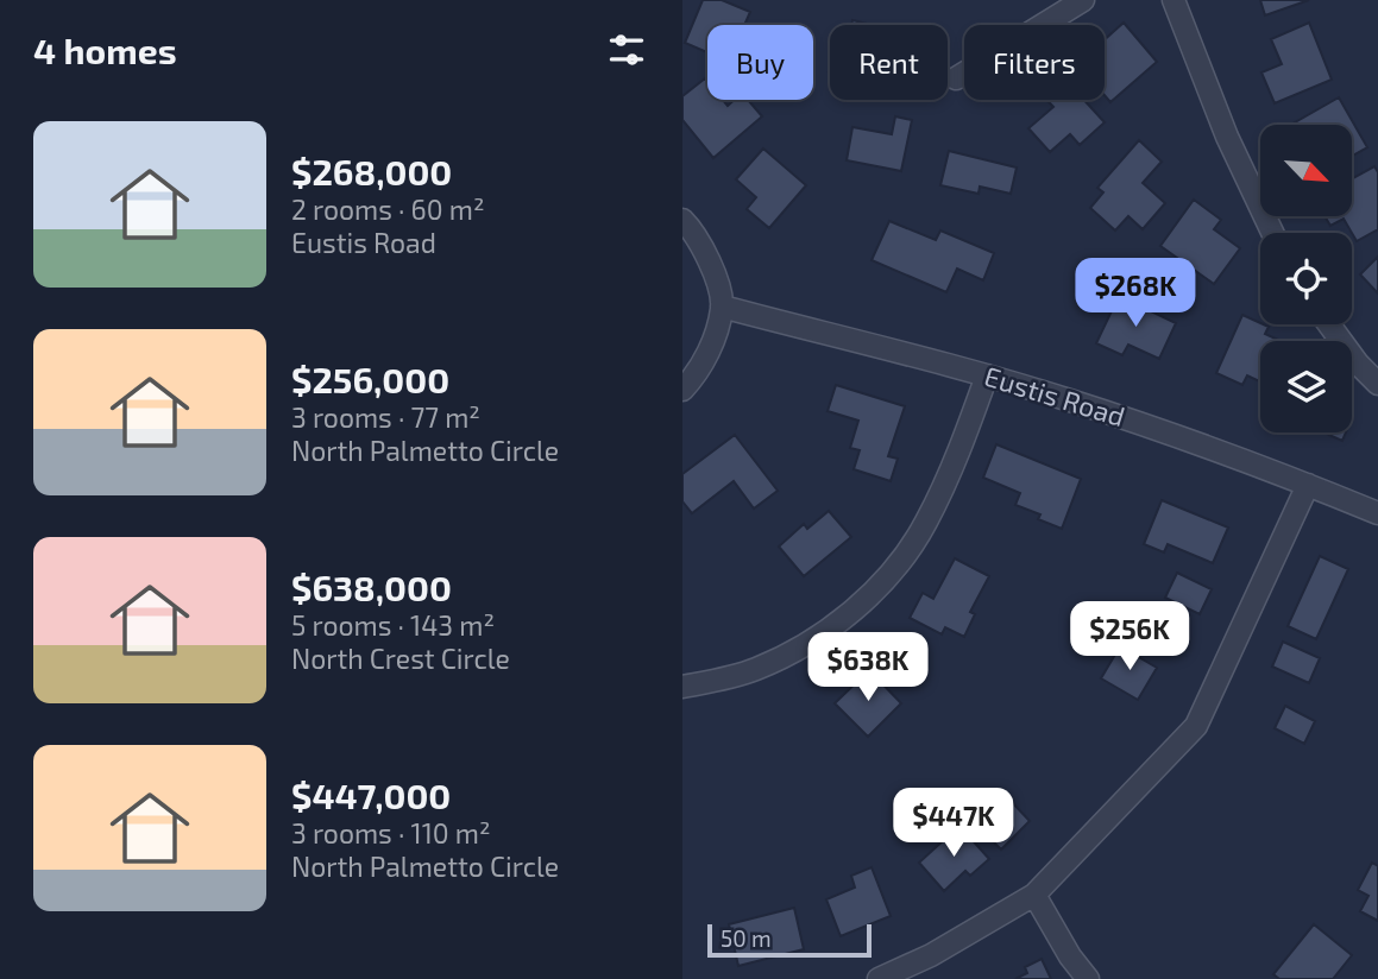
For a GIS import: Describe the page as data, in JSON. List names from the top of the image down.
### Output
{
  "streets": {
    "street": ["Eustis Road"]
  },
  "scale_bar": "50 m",
  "north": "bottom right",
  "page": {
    "heading": "4 homes",
    "chip": ["Buy", "Rent", "Filters"],
    "list": [
      {
        "name": "$268,000",
        "note": "2 rooms · 60 m² · Eustis Road"
      },
      {
        "name": "$256,000",
        "note": "3 rooms · 77 m² · North Palmetto Circle"
      },
      {
        "name": "$638,000",
        "note": "5 rooms · 143 m² · North Crest Circle"
      },
      {
        "name": "$447,000",
        "note": "3 rooms · 110 m² · North Palmetto Circle"
      }
    ],
    "price": [
      "$268K",
      "$256K",
      "$638K",
      "$447K"
    ],
    "scale": "50 m"
  }
}
